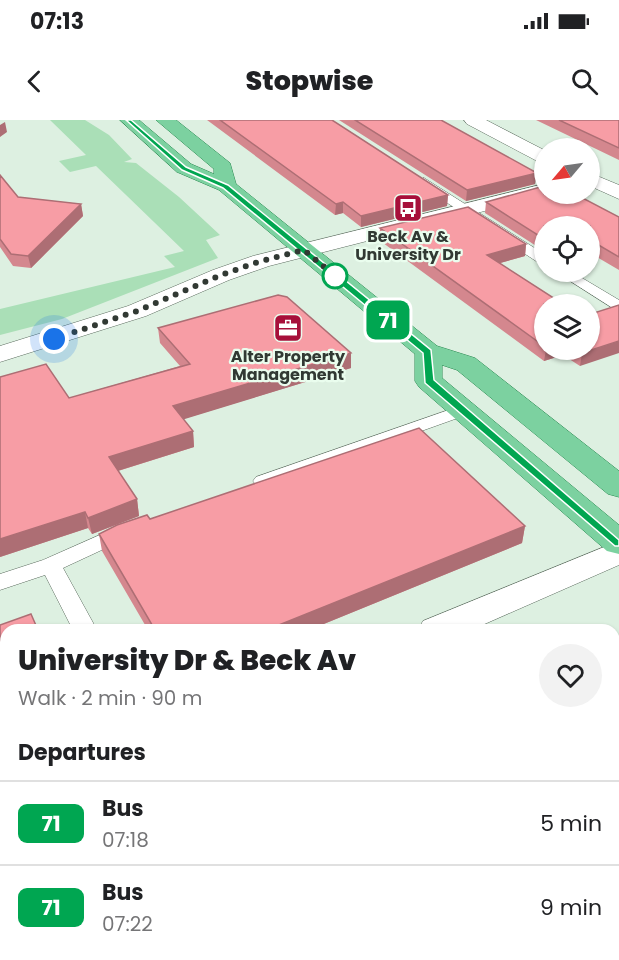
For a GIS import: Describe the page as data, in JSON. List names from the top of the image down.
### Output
{
  "places": {
    "bus stop": ["Beck Av & University Dr"],
    "office": ["Alter Property Management"]
  },
  "lines": ["bus line 71"],
  "north": "bottom left",
  "page": {
    "status": "07:13",
    "header": "Stopwise",
    "on_map": "71",
    "heading": [
      ["University Dr & Beck Av", "Walk · 2 min · 90 m"],
      "Departures"
    ],
    "list": [
      {
        "mark": "71",
        "name": "Bus",
        "note": "07:18",
        "value": "5 min"
      },
      {
        "mark": "71",
        "name": "Bus",
        "note": "07:22",
        "value": "9 min"
      }
    ]
  }
}
